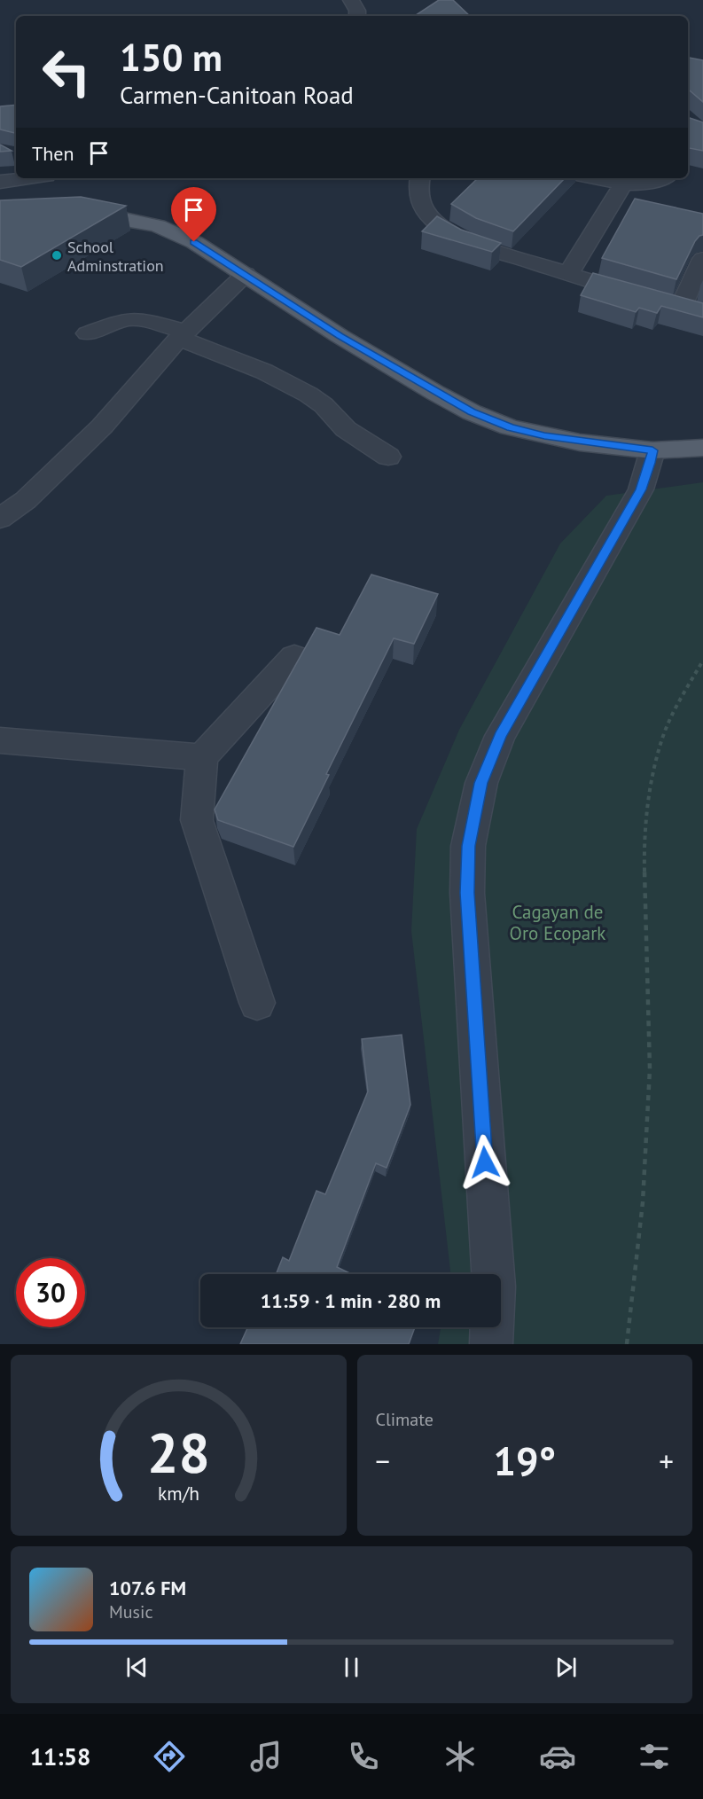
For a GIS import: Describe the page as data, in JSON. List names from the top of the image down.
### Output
{
  "parks": ["Cagayan de Oro Ecopark"],
  "places": ["School Adminstration"],
  "page": {
    "turn": ["150 m", "Carmen-Canitoan Road"],
    "then": "Then",
    "limit": "30",
    "trip": "11:59 · 1 min · 280 m",
    "tile": "Climate",
    "heat": ["−", "19°", "+"],
    "song": ["107.6 FM", "Music"],
    "tabs": "11:58",
    "gauge": ["28", "km/h"]
  }
}
